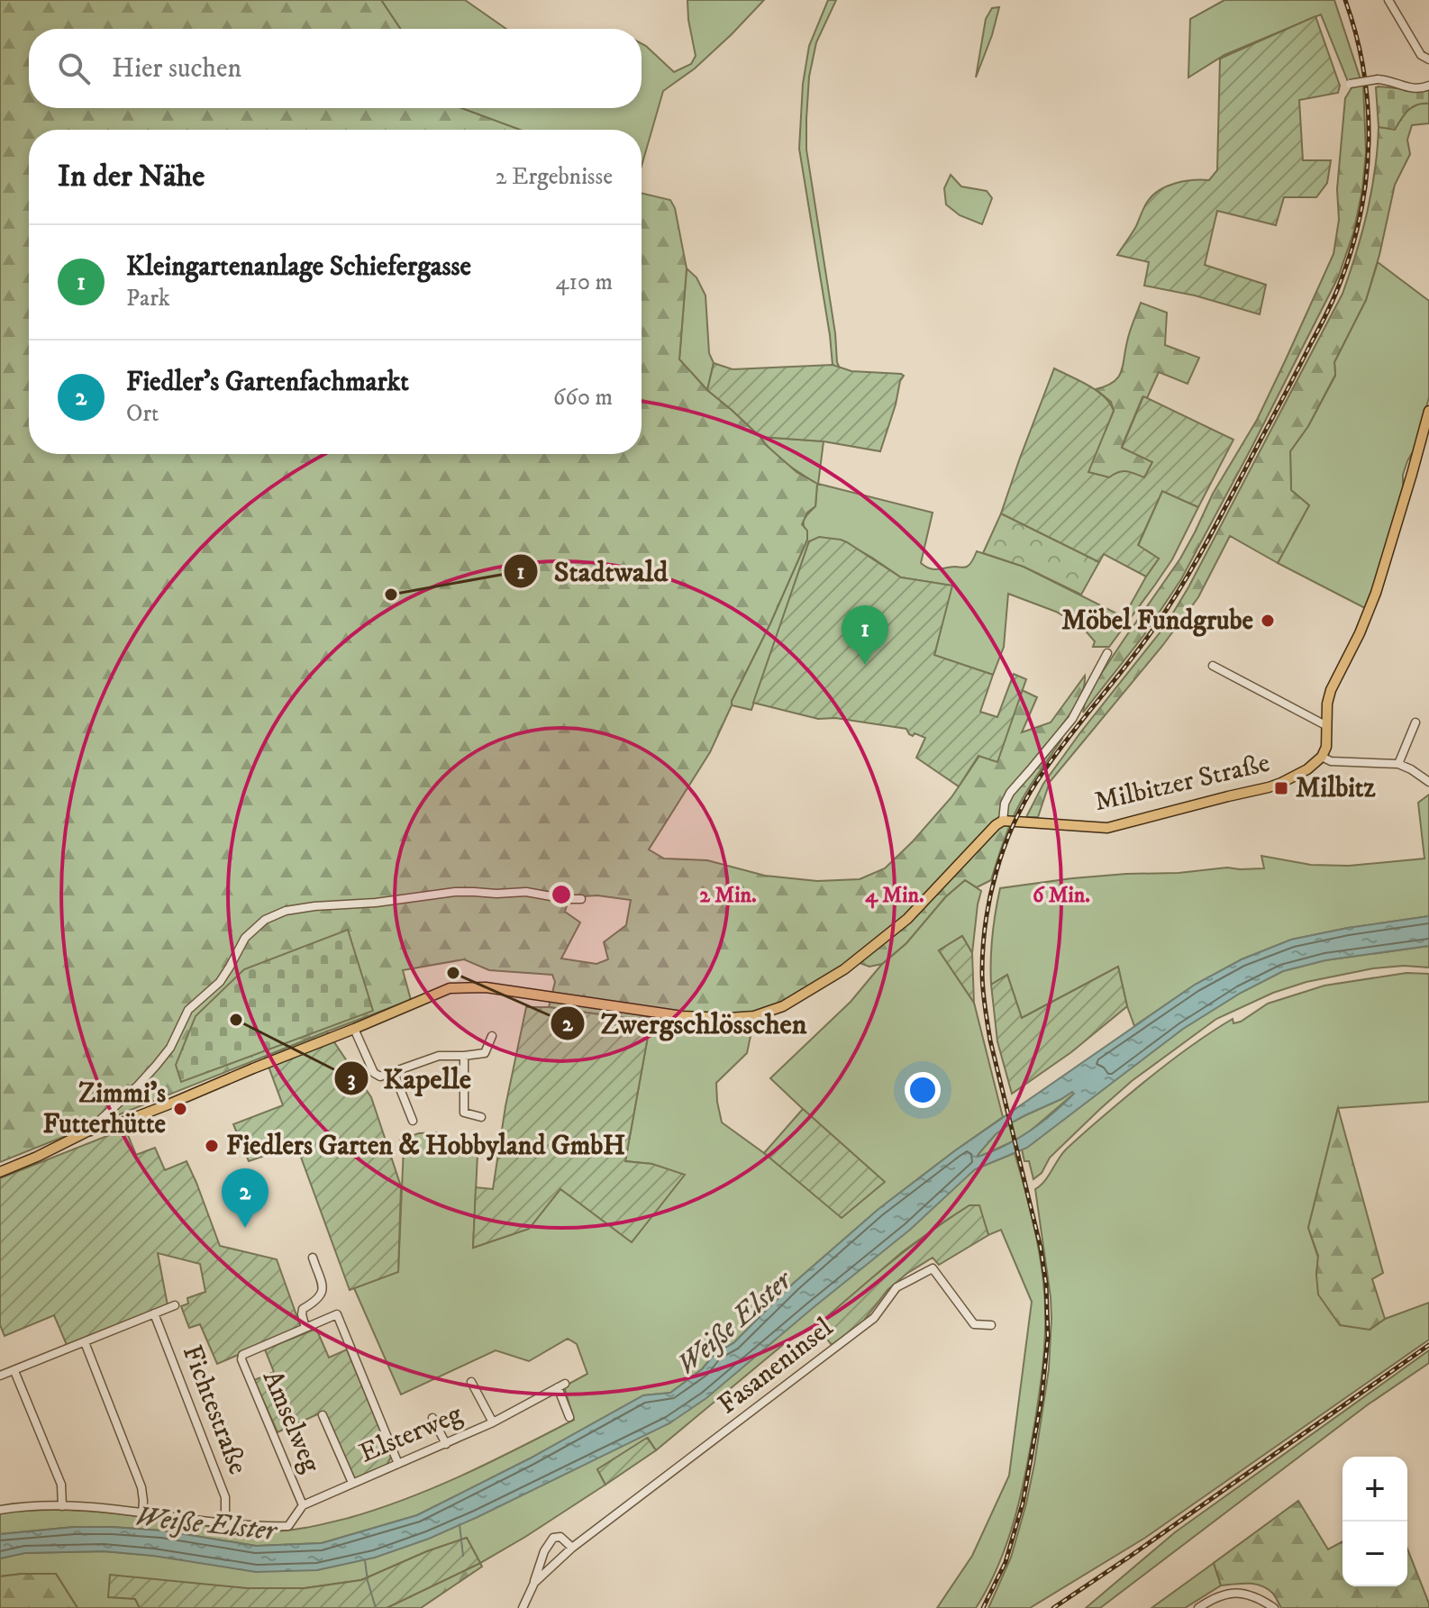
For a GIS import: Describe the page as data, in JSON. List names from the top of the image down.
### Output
{
  "streets": {
    "main road": ["Milbitzer Straße"],
    "street": [
      "Fasaneninsel",
      "Fichtestraße",
      "Amselweg",
      "Elsterweg"
    ]
  },
  "crossings": [
    ["Amselweg", "Elsterweg"]
  ],
  "water": ["Weiße Elster"],
  "places": {
    "other": [
      "Stadtwald",
      "Möbel Fundgrube",
      "Zwergschlösschen",
      "Kapelle",
      "Zimmi's Futterhütte",
      "Fiedlers Garten & Hobbyland GmbH"
    ],
    "transit": ["Milbitz"]
  },
  "page": {
    "search": "Hier suchen",
    "heading": ["In der Nähe", "2 Ergebnisse"],
    "list": [
      {
        "mark": "1",
        "name": "Kleingartenanlage Schiefergasse",
        "note": "Park",
        "value": "410 m"
      },
      {
        "mark": "2",
        "name": "Fiedler's Gartenfachmarkt",
        "note": "Ort",
        "value": "660 m"
      }
    ],
    "pins": ["1", "2"],
    "map_buttons": ["+", "−"]
  },
  "rings": ["2 Min.", "4 Min.", "6 Min."]
}
